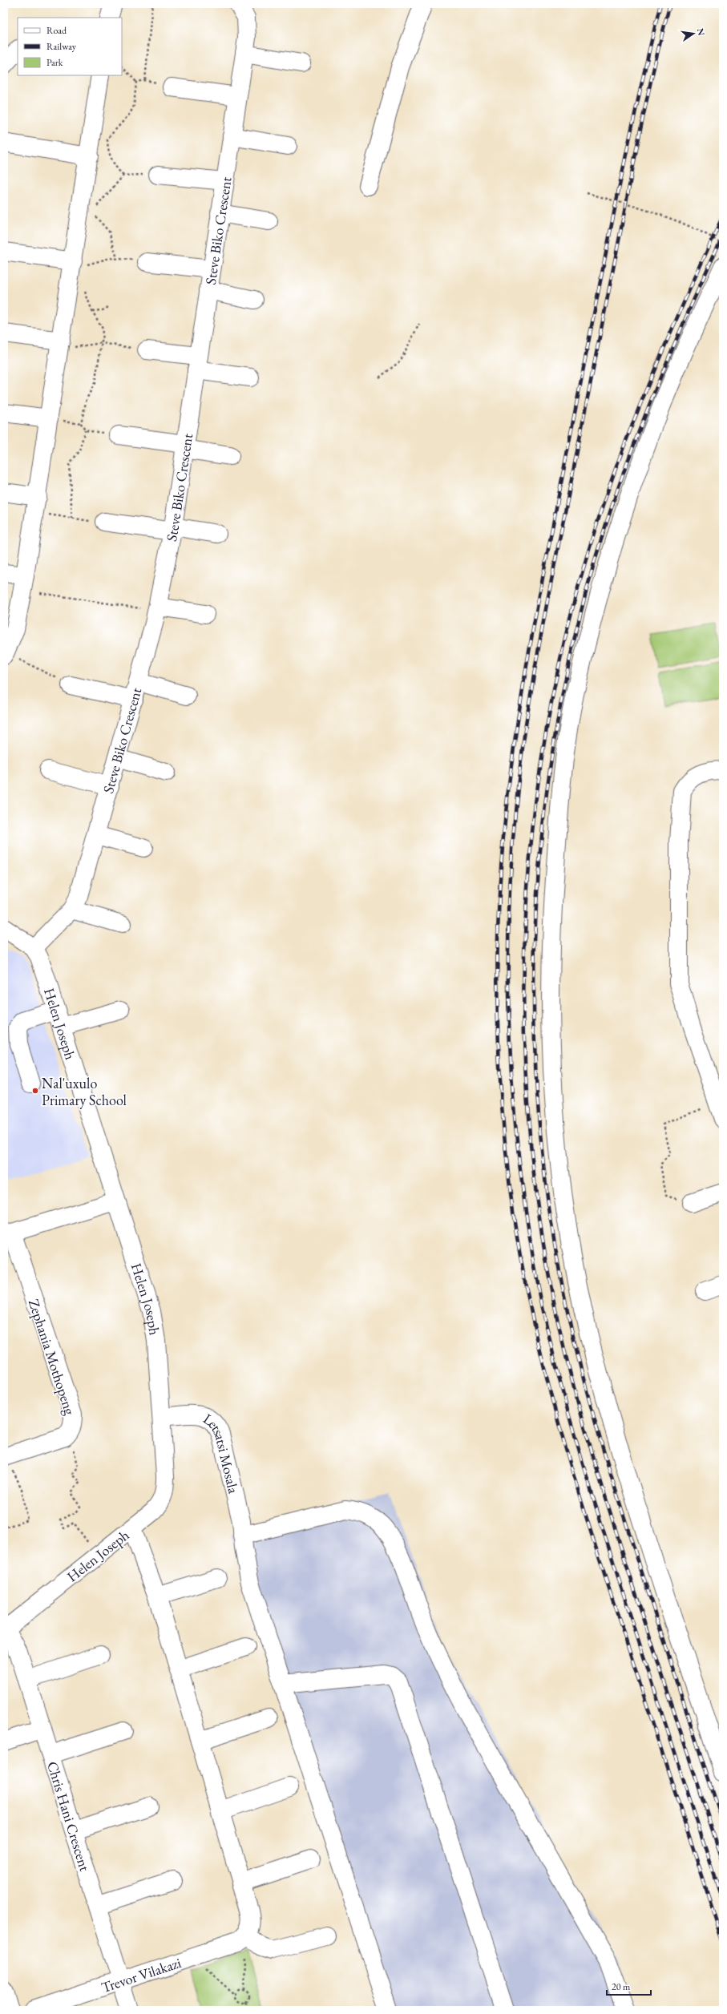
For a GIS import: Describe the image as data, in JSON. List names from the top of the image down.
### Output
{
  "streets": {
    "street": [
      "Steve Biko Crescent",
      "Helen Joseph",
      "Zephania Mothopeng",
      "Letsatsi Mosala",
      "Chris Hani Crescent",
      "Trevor Vilakazi"
    ]
  },
  "crossings": [
    ["Steve Biko Crescent", "Helen Joseph"],
    ["Helen Joseph", "Letsatsi Mosala"],
    ["Helen Joseph", "Chris Hani Crescent"],
    ["Chris Hani Crescent", "Trevor Vilakazi"]
  ],
  "places": ["Nal'uxulo Primary School"],
  "legend": ["Road", "Railway", "Park"],
  "scale_bar": "20 m",
  "north": "right"
}
